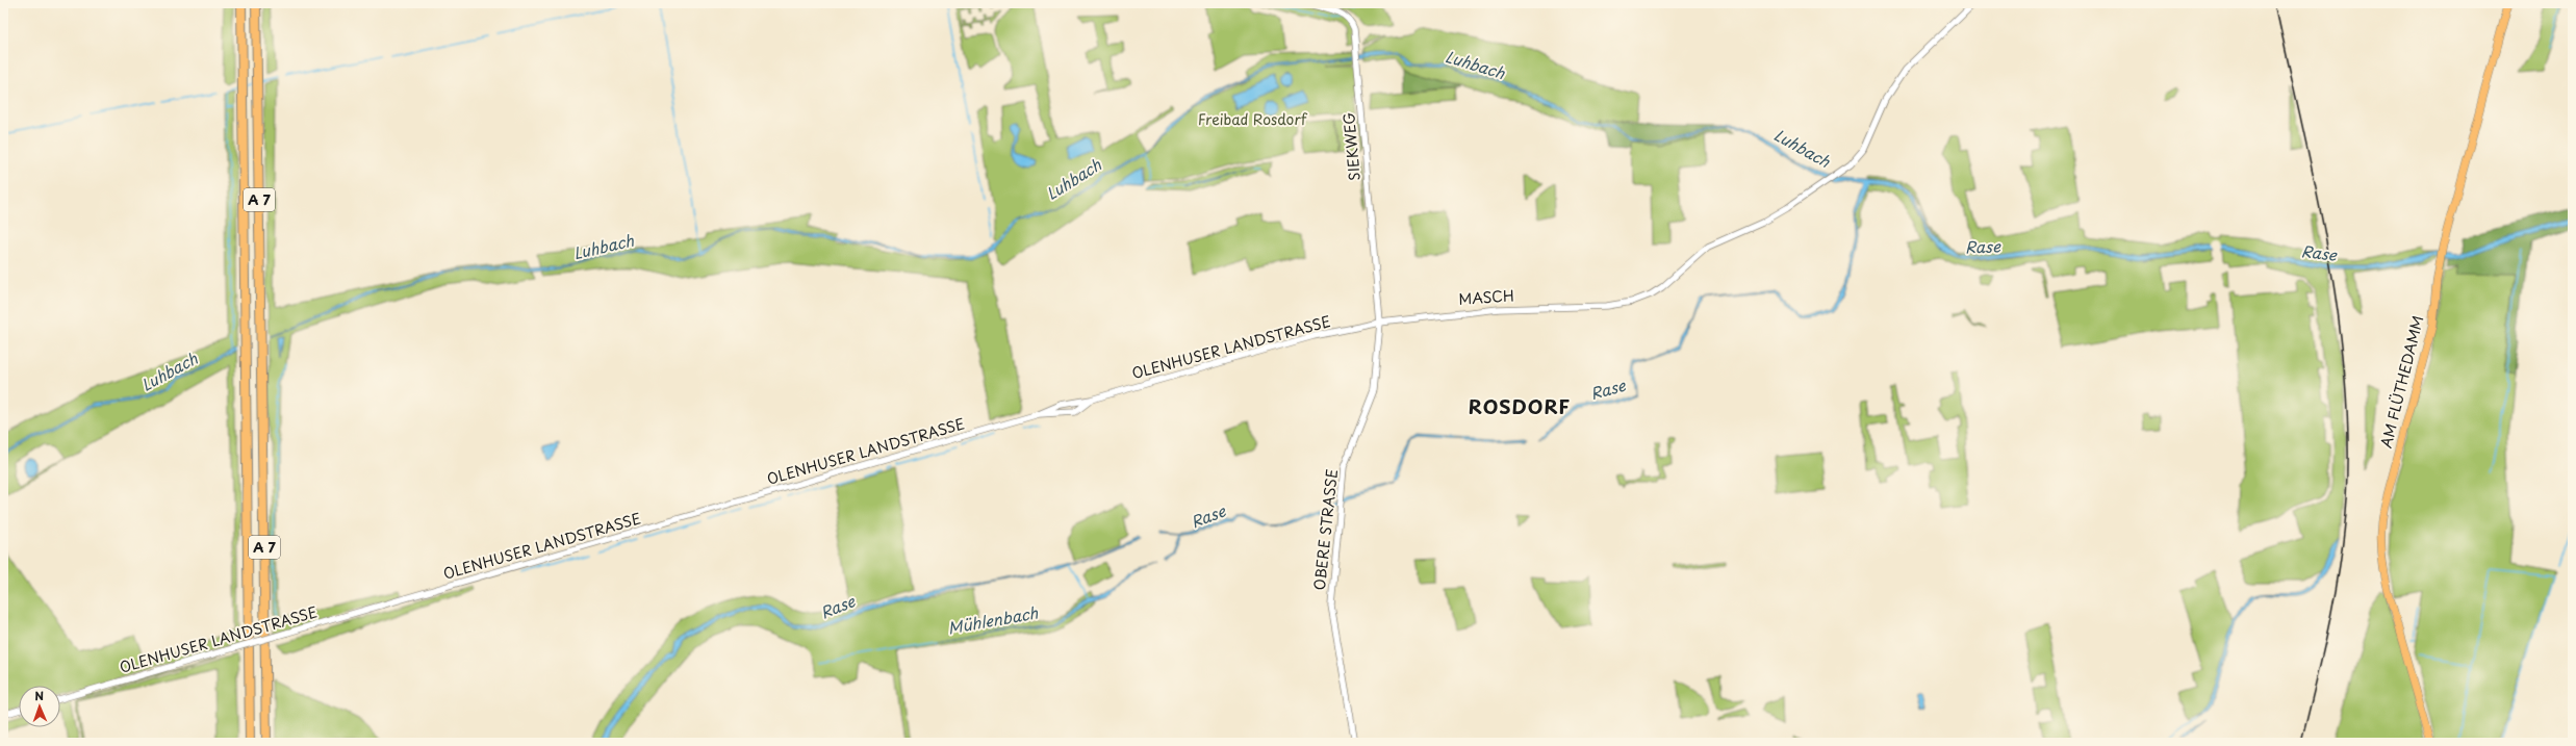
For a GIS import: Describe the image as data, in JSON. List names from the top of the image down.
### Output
{
  "streets": {
    "highway": ["A 7"],
    "main road": ["AM FLÜTHEDAMM"],
    "street": [
      "SIEKWEG",
      "MASCH",
      "OLENHUSER LANDSTRASSE",
      "OBERE STRASSE"
    ]
  },
  "crossings": [
    ["SIEKWEG", "MASCH"],
    ["SIEKWEG", "OLENHUSER LANDSTRASSE"],
    ["SIEKWEG", "OBERE STRASSE"],
    ["MASCH", "OLENHUSER LANDSTRASSE"],
    ["MASCH", "OBERE STRASSE"],
    ["OLENHUSER LANDSTRASSE", "OBERE STRASSE"]
  ],
  "districts": ["ROSDORF"],
  "water": ["Luhbach", "Rase", "Mühlenbach"],
  "parks": ["Freibad Rosdorf"],
  "north": "top"
}
